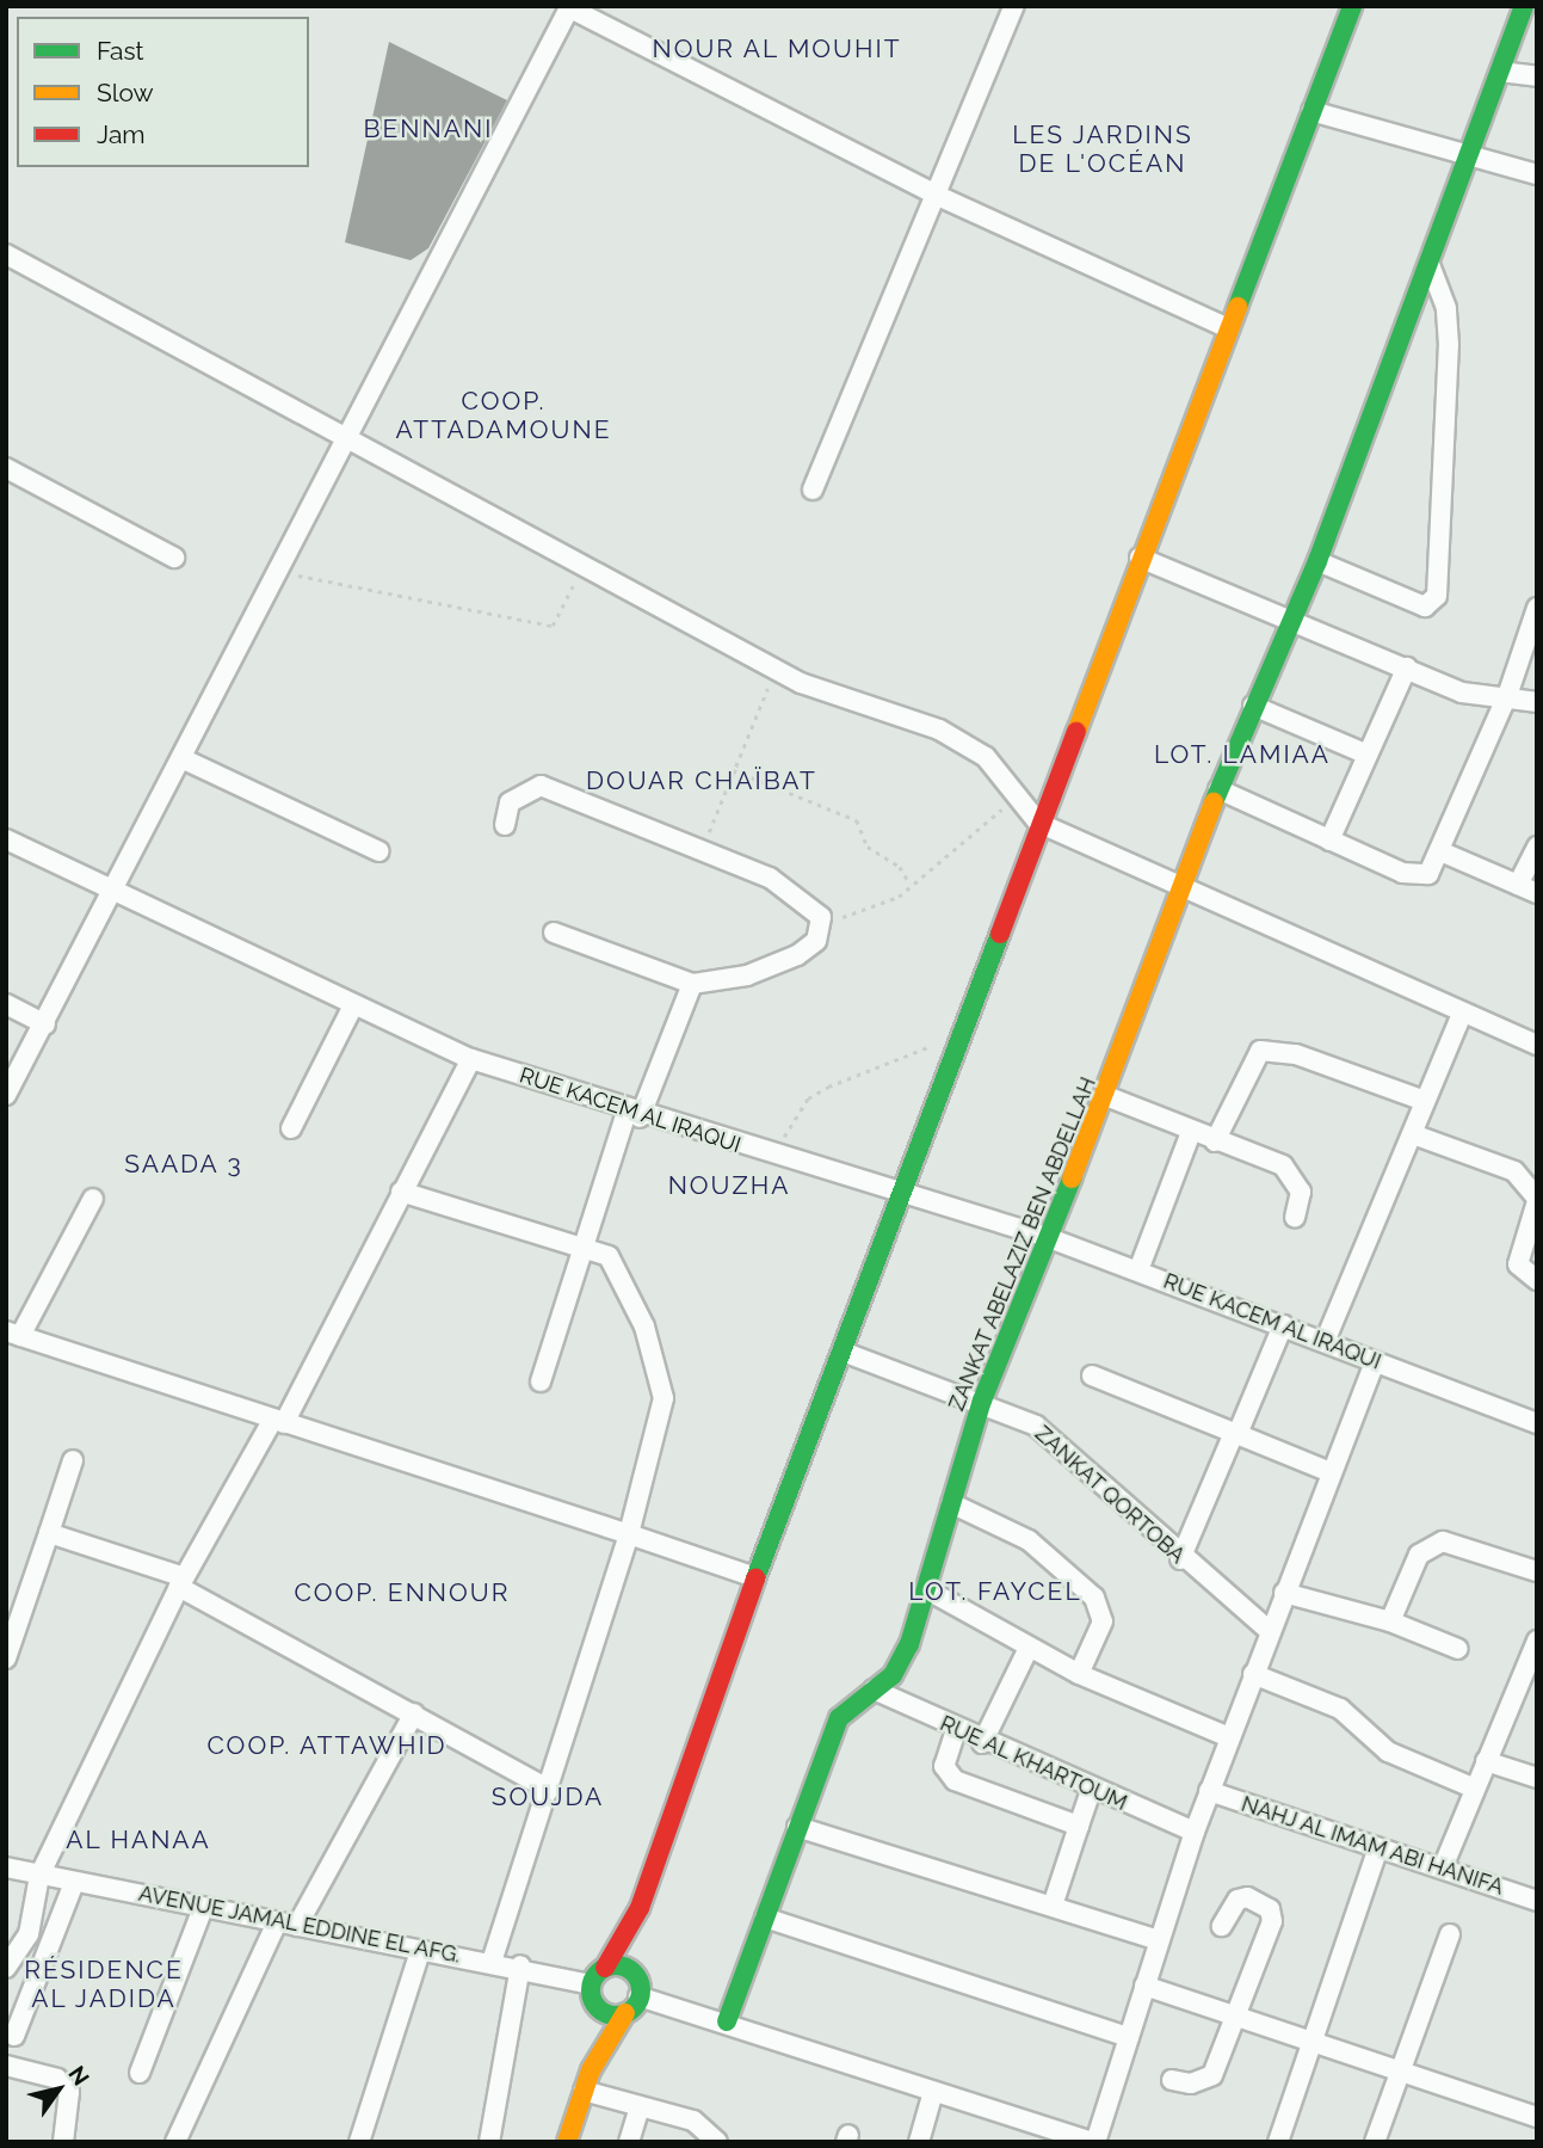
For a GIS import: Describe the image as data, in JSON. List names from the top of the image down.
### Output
{
  "streets": {
    "street": [
      "RUE KACEM AL IRAQUI",
      "ZANKAT ABELAZIZ BEN ABDELLAH",
      "ZANKAT QORTOBA",
      "RUE AL KHARTOUM",
      "NAHJ AL IMAM ABI HANIFA",
      "AVENUE JAMAL EDDINE EL AFG."
    ]
  },
  "crossings": [
    ["RUE KACEM AL IRAQUI", "ZANKAT ABELAZIZ BEN ABDELLAH"],
    ["ZANKAT ABELAZIZ BEN ABDELLAH", "ZANKAT QORTOBA"],
    ["ZANKAT ABELAZIZ BEN ABDELLAH", "RUE AL KHARTOUM"]
  ],
  "districts": [
    "NOUR AL MOUHIT",
    "BENNANI",
    "LES JARDINS DE L'OCÉAN",
    "COOP. ATTADAMOUNE",
    "LOT. LAMIAA",
    "DOUAR CHAÏBAT",
    "SAADA 3",
    "NOUZHA",
    "LOT. FAYCEL",
    "COOP. ENNOUR",
    "COOP. ATTAWHID",
    "SOUJDA",
    "AL HANAA",
    "RÉSIDENCE AL JADIDA"
  ],
  "legend": ["Fast", "Slow", "Jam"],
  "north": "top right"
}
